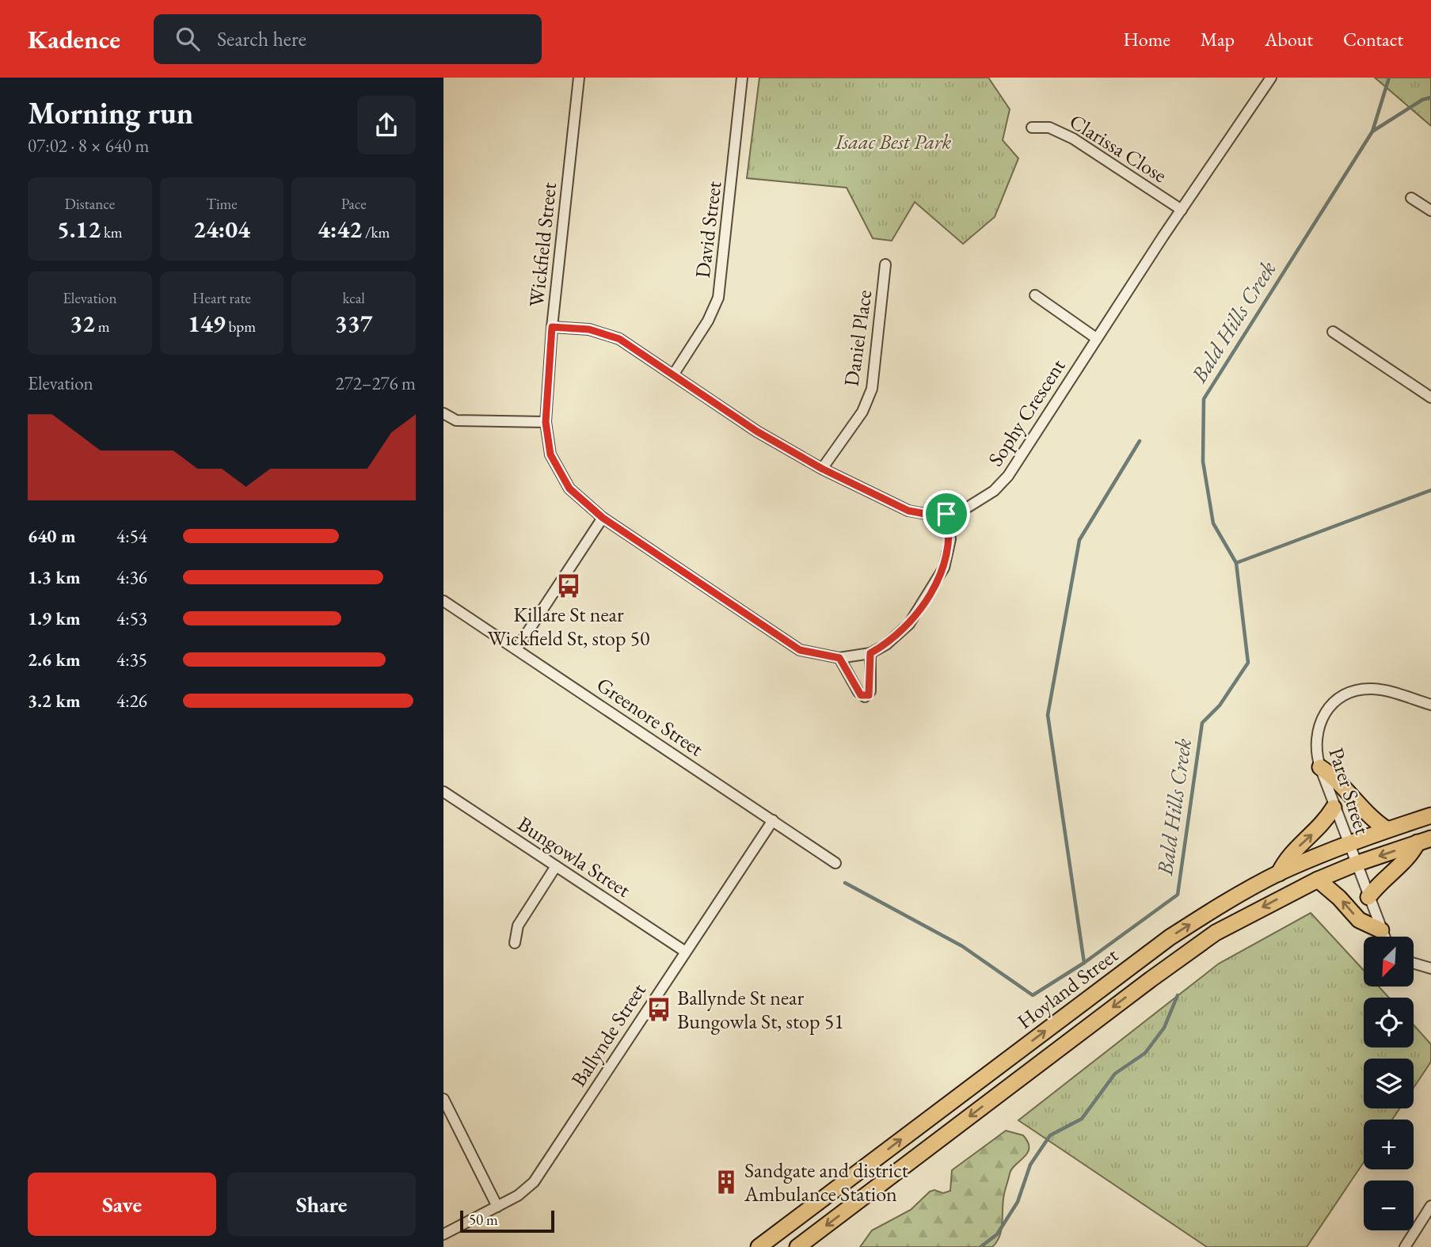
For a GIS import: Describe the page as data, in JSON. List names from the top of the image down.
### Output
{
  "streets": {
    "main road": ["Hoyland Street"],
    "street": [
      "Clarissa Close",
      "David Street",
      "Wickfield Street",
      "Daniel Place",
      "Sophy Crescent",
      "Greenore Street",
      "Parer Street",
      "Bungowla Street",
      "Ballynde Street"
    ]
  },
  "crossings": [
    ["Clarissa Close", "Sophy Crescent"],
    ["David Street", "Sophy Crescent"],
    ["Wickfield Street", "Sophy Crescent"],
    ["Daniel Place", "Sophy Crescent"],
    ["Greenore Street", "Ballynde Street"],
    ["Parer Street", "Hoyland Street"],
    ["Bungowla Street", "Ballynde Street"]
  ],
  "water": ["Bald Hills Creek"],
  "parks": ["Isaac Best Park"],
  "places": {
    "bus stop": ["Killare St near Wickfield St, stop 50", "Ballynde St near Bungowla St, stop 51"],
    "building": ["Sandgate and district Ambulance Station"]
  },
  "scale_bar": "50 m",
  "north": "bottom left",
  "page": {
    "header": "Kadence",
    "search": "Search here",
    "nav": [
      "Home",
      "Map",
      "About",
      "Contact"
    ],
    "heading": ["Morning run", "07:02 · 8 × 640 m"],
    "stats": [
      ["Distance", "5.12 km"],
      ["Time", "24:04"],
      ["Pace", "4:42 /km"],
      ["Elevation", "32 m"],
      ["Heart rate", "149 bpm"],
      ["kcal", "337"]
    ],
    "chart": ["Elevation", "272–276 m"],
    "list": [
      {
        "name": "640 m",
        "note": "4:54"
      },
      {
        "name": "1.3 km",
        "note": "4:36"
      },
      {
        "name": "1.9 km",
        "note": "4:53"
      },
      {
        "name": "2.6 km",
        "note": "4:35"
      },
      {
        "name": "3.2 km",
        "note": "4:26"
      }
    ],
    "map_buttons": ["+", "−"],
    "buttons": ["Save", "Share"],
    "scale": "50 m"
  }
}
